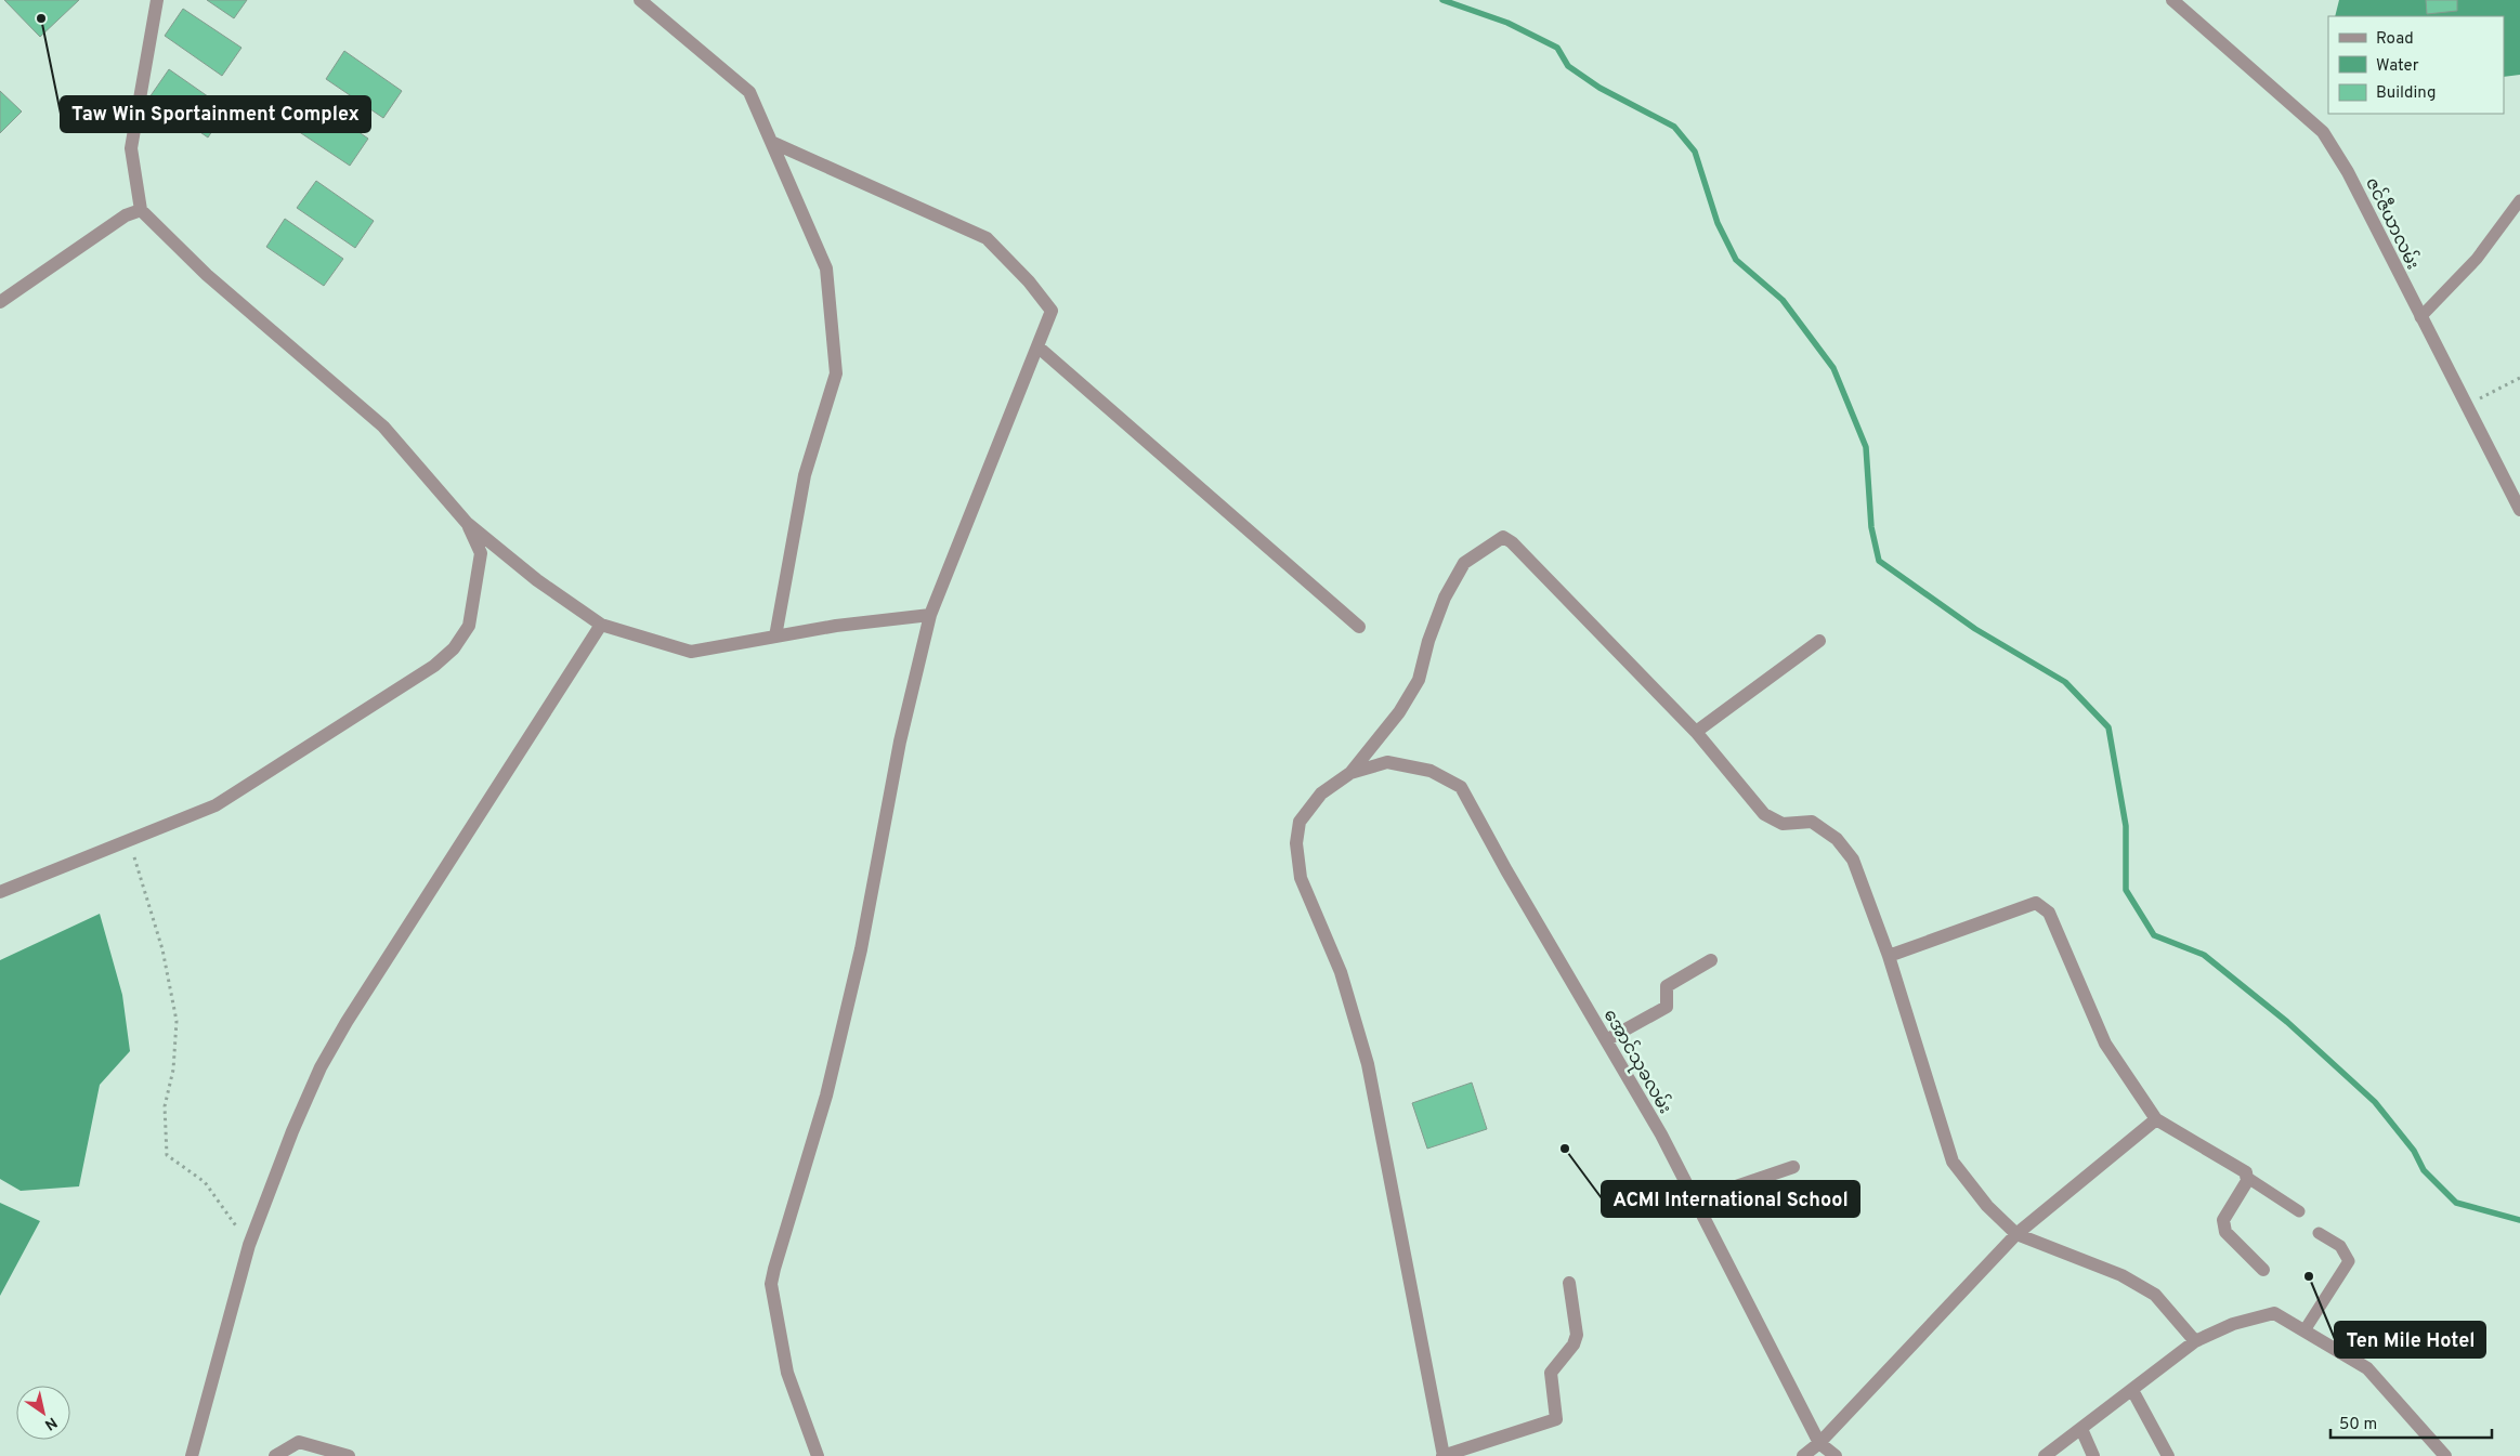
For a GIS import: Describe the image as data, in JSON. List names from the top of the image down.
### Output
{
  "streets": {
    "street": ["ဇင်ဇီယာလမ်း", "အောင်သုခလမ်း"]
  },
  "places": ["Taw Win Sportainment Complex", "ACMI International School", "Ten Mile Hotel"],
  "legend": ["Road", "Water", "Building"],
  "scale_bar": "50 m",
  "north": "bottom right"
}
